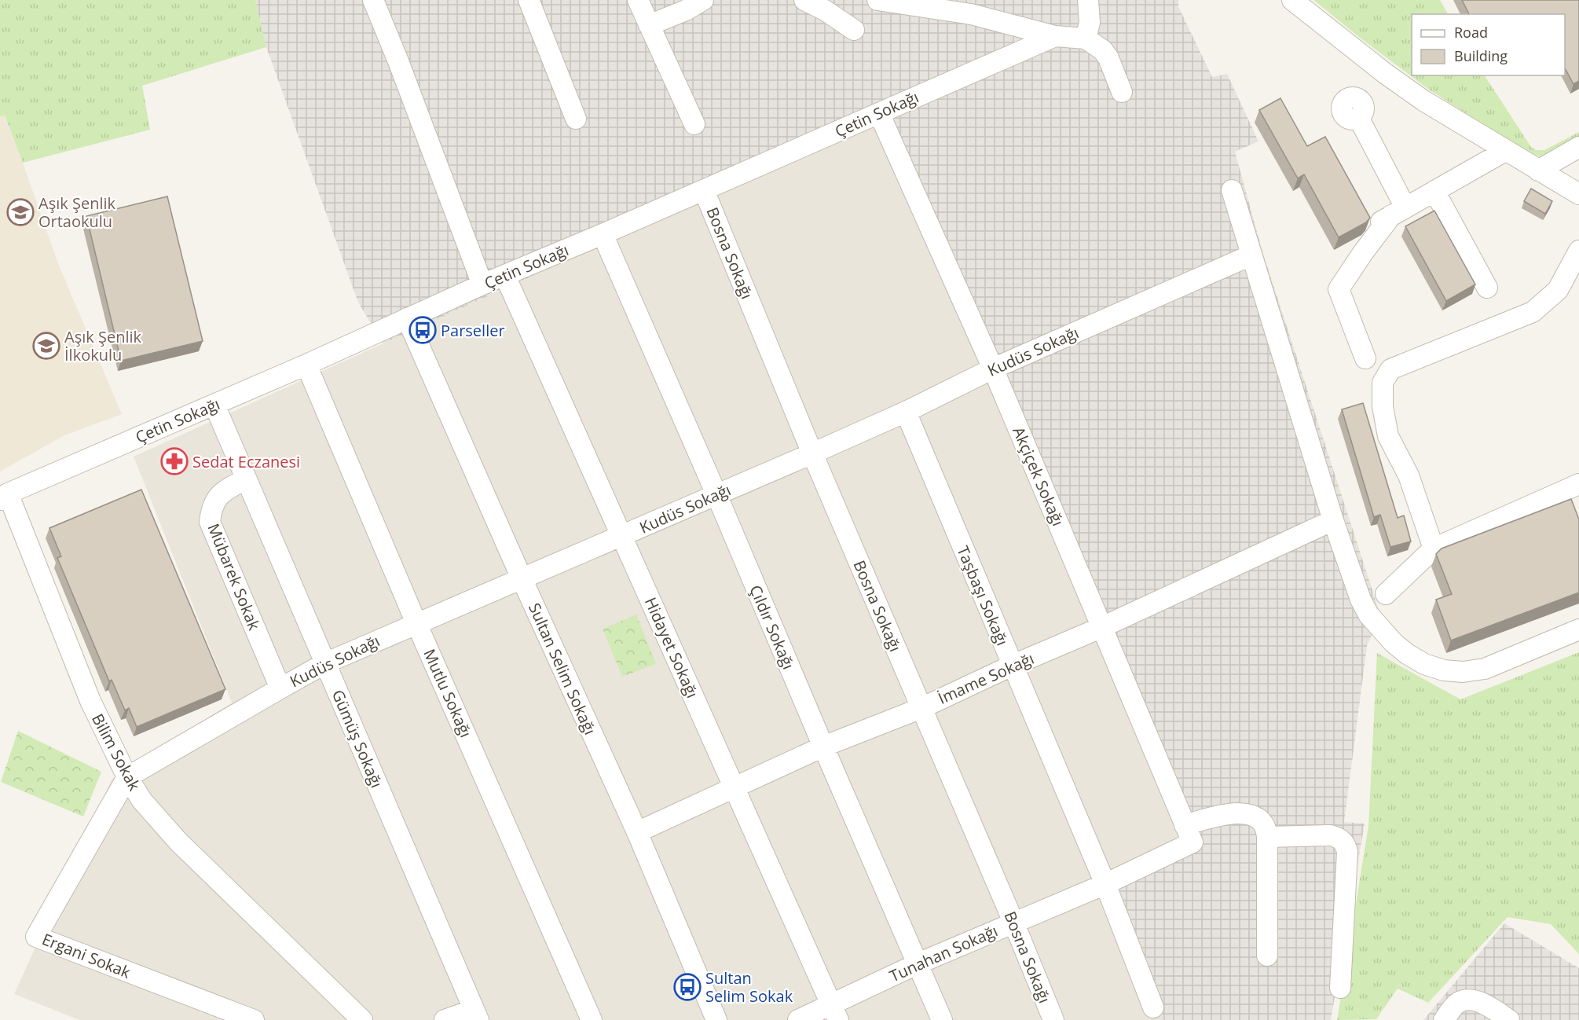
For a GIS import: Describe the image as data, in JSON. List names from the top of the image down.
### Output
{
  "streets": {
    "street": [
      "Çetin Sokağı",
      "Bosna Sokağı",
      "Kudüs Sokağı",
      "Akçiçek Sokağı",
      "Mübarek Sokak",
      "Taşbaşı Sokağı",
      "Çıldır Sokağı",
      "Hidayet Sokağı",
      "Sultan Selim Sokağı",
      "İmame Sokağı",
      "Mutlu Sokağı",
      "Gümüş Sokağı",
      "Bilim Sokak",
      "Tunahan Sokağı",
      "Ergani Sokak"
    ]
  },
  "crossings": [
    ["Çetin Sokağı", "Bosna Sokağı"],
    ["Çetin Sokağı", "Akçiçek Sokağı"],
    ["Çetin Sokağı", "Çıldır Sokağı"],
    ["Çetin Sokağı", "Hidayet Sokağı"],
    ["Çetin Sokağı", "Sultan Selim Sokağı"],
    ["Çetin Sokağı", "Mutlu Sokağı"],
    ["Çetin Sokağı", "Gümüş Sokağı"],
    ["Çetin Sokağı", "Bilim Sokak"],
    ["Bosna Sokağı", "Kudüs Sokağı"],
    ["Bosna Sokağı", "İmame Sokağı"],
    ["Bosna Sokağı", "Tunahan Sokağı"],
    ["Kudüs Sokağı", "Akçiçek Sokağı"],
    ["Kudüs Sokağı", "Mübarek Sokak"],
    ["Kudüs Sokağı", "Taşbaşı Sokağı"],
    ["Kudüs Sokağı", "Çıldır Sokağı"],
    ["Kudüs Sokağı", "Hidayet Sokağı"],
    ["Kudüs Sokağı", "Sultan Selim Sokağı"],
    ["Kudüs Sokağı", "Mutlu Sokağı"],
    ["Kudüs Sokağı", "Gümüş Sokağı"],
    ["Kudüs Sokağı", "Bilim Sokak"],
    ["Kudüs Sokağı", "Ergani Sokak"],
    ["Akçiçek Sokağı", "İmame Sokağı"],
    ["Akçiçek Sokağı", "Tunahan Sokağı"],
    ["Mübarek Sokak", "Gümüş Sokağı"],
    ["Taşbaşı Sokağı", "İmame Sokağı"],
    ["Taşbaşı Sokağı", "Tunahan Sokağı"],
    ["Çıldır Sokağı", "İmame Sokağı"],
    ["Çıldır Sokağı", "Tunahan Sokağı"],
    ["Hidayet Sokağı", "İmame Sokağı"],
    ["Hidayet Sokağı", "Tunahan Sokağı"],
    ["Sultan Selim Sokağı", "İmame Sokağı"],
    ["Bilim Sokak", "Ergani Sokak"]
  ],
  "places": {
    "school or university": ["Aşık Şenlik Ortaokulu", "Aşık Şenlik İlkokulu"],
    "bus stop": ["Parseller", "Sultan Selim Sokak"],
    "pharmacy": ["Sedat Eczanesi"]
  },
  "legend": ["Road", "Building"]
}
